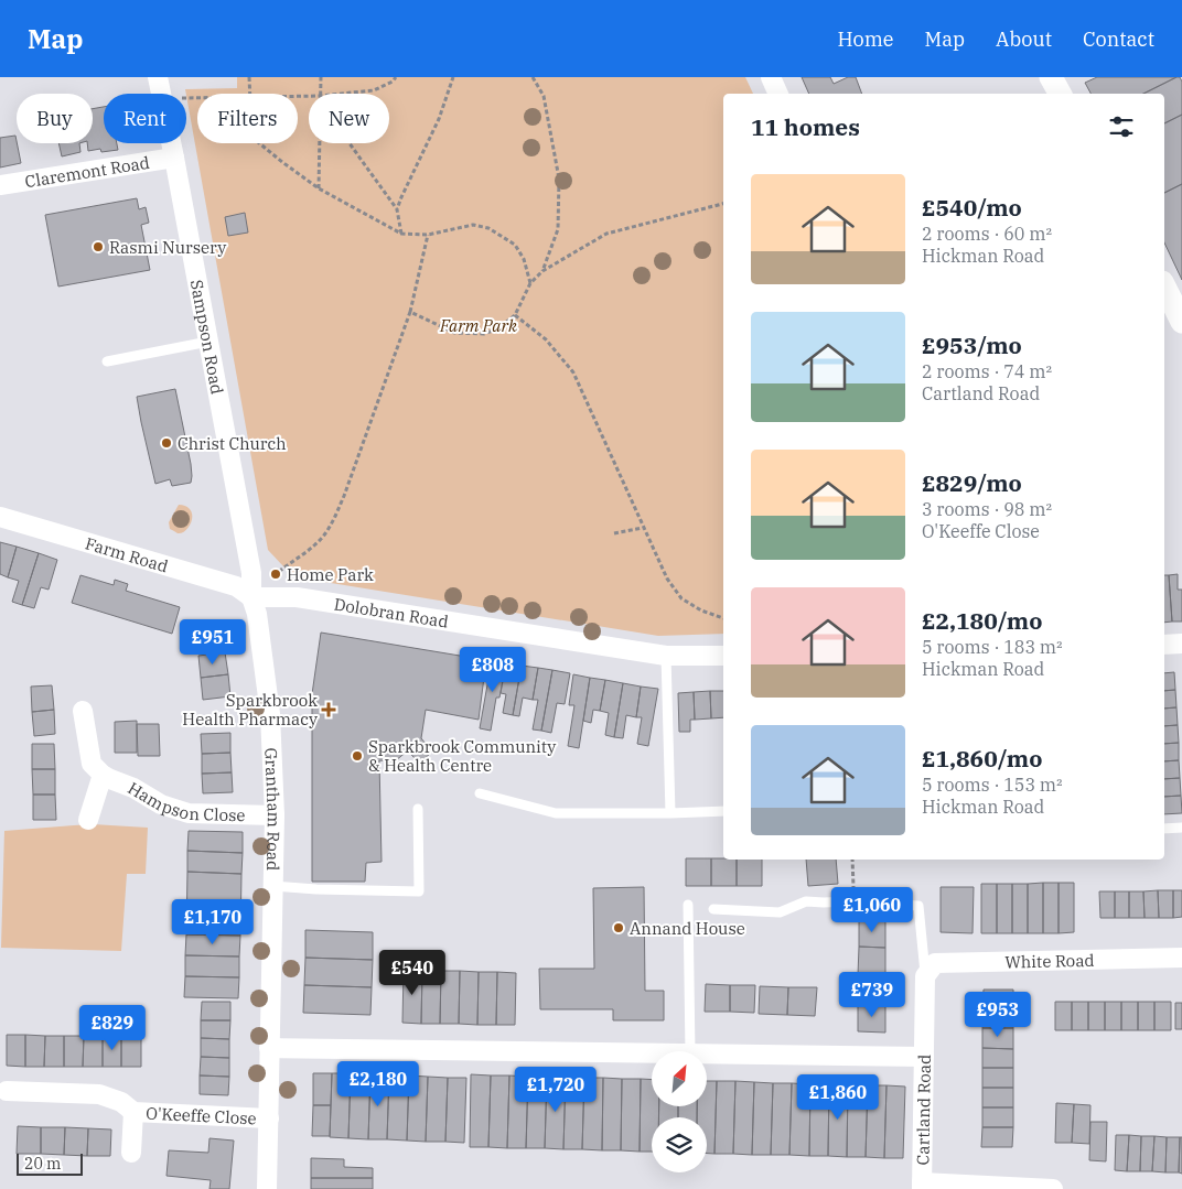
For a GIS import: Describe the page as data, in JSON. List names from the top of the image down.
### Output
{
  "streets": {
    "street": [
      "Claremont Road",
      "Sampson Road",
      "Farm Road",
      "Dolobran Road",
      "Hampson Close",
      "Grantham Road",
      "White Road",
      "Cartland Road",
      "O'Keeffe Close"
    ]
  },
  "crossings": [
    ["Claremont Road", "Sampson Road"],
    ["Sampson Road", "Farm Road"],
    ["Sampson Road", "Dolobran Road"],
    ["Sampson Road", "Grantham Road"],
    ["Farm Road", "Dolobran Road"],
    ["Farm Road", "Grantham Road"],
    ["Dolobran Road", "Grantham Road"],
    ["Hampson Close", "Grantham Road"],
    ["Grantham Road", "O'Keeffe Close"],
    ["White Road", "Cartland Road"]
  ],
  "parks": ["Farm Park"],
  "places": {
    "other": [
      "Rasmi Nursery",
      "Christ Church",
      "Home Park",
      "Sparkbrook Community & Health Centre",
      "Annand House"
    ],
    "health": ["Sparkbrook Health Pharmacy"]
  },
  "scale_bar": "20 m",
  "north": "top right",
  "page": {
    "header": "Map",
    "nav": [
      "Home",
      "Map",
      "About",
      "Contact"
    ],
    "chip": [
      "Buy",
      "Rent",
      "Filters",
      "New"
    ],
    "heading": "11 homes",
    "list": [
      {
        "name": "£540/mo",
        "note": "2 rooms · 60 m² · Hickman Road"
      },
      {
        "name": "£953/mo",
        "note": "2 rooms · 74 m² · Cartland Road"
      },
      {
        "name": "£829/mo",
        "note": "3 rooms · 98 m² · O'Keeffe Close"
      },
      {
        "name": "£2,180/mo",
        "note": "5 rooms · 183 m² · Hickman Road"
      },
      {
        "name": "£1,860/mo",
        "note": "5 rooms · 153 m² · Hickman Road"
      }
    ],
    "price": [
      "£951",
      "£808",
      "£1,060",
      "£1,170",
      "£540",
      "£739",
      "£953",
      "£829",
      "£2,180",
      "£1,720",
      "£1,860"
    ],
    "scale": "20 m"
  }
}
